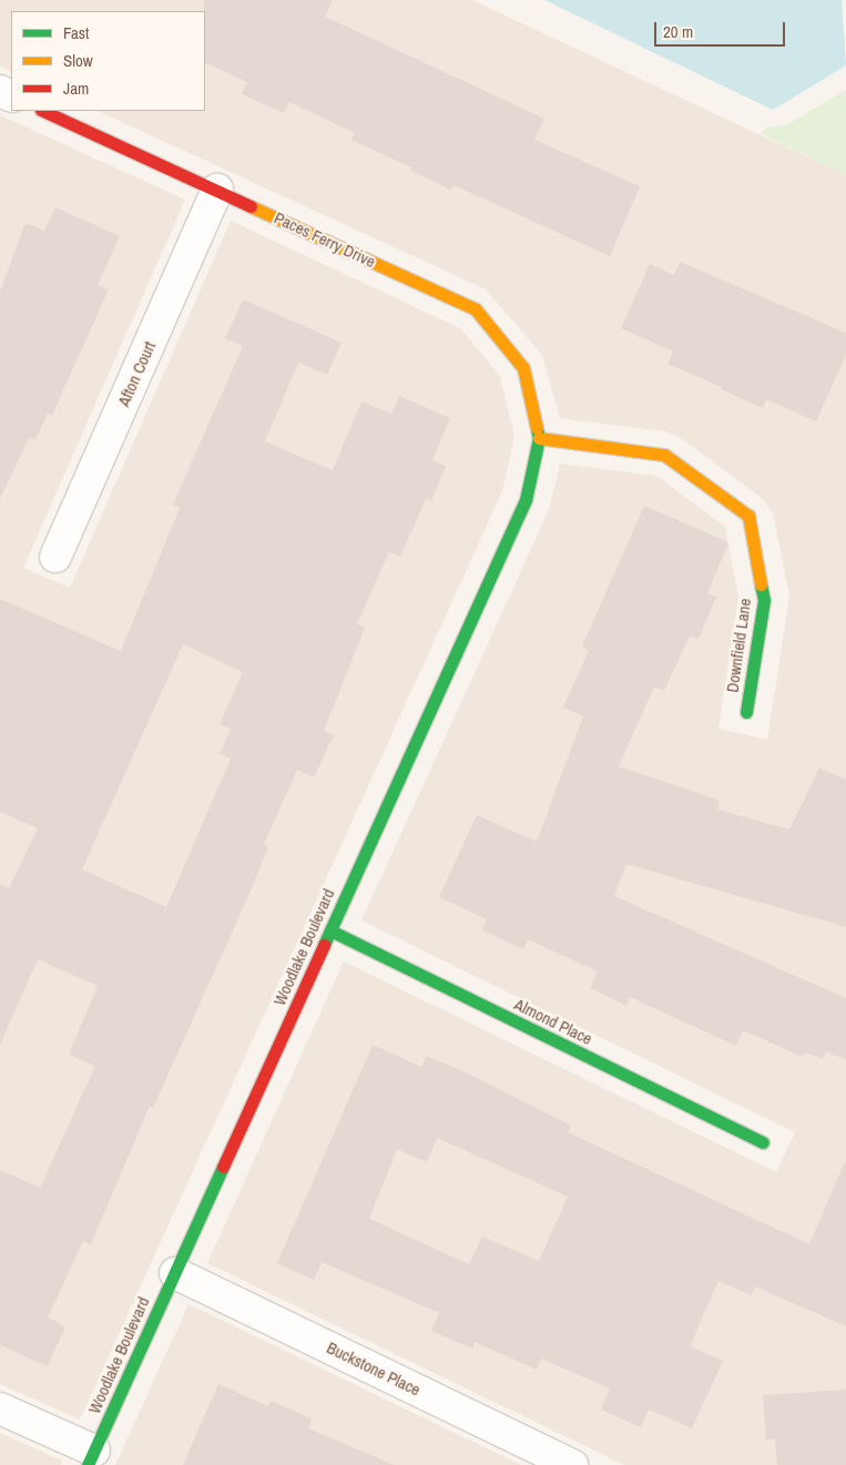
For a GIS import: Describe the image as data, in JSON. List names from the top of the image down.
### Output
{
  "streets": {
    "street": [
      "Paces Ferry Drive",
      "Afton Court",
      "Downfield Lane",
      "Woodlake Boulevard",
      "Almond Place",
      "Buckstone Place"
    ]
  },
  "crossings": [
    ["Paces Ferry Drive", "Afton Court"],
    ["Paces Ferry Drive", "Downfield Lane"],
    ["Paces Ferry Drive", "Woodlake Boulevard"],
    ["Downfield Lane", "Woodlake Boulevard"],
    ["Woodlake Boulevard", "Almond Place"],
    ["Woodlake Boulevard", "Buckstone Place"]
  ],
  "legend": ["Fast", "Slow", "Jam"],
  "scale_bar": "20 m"
}
